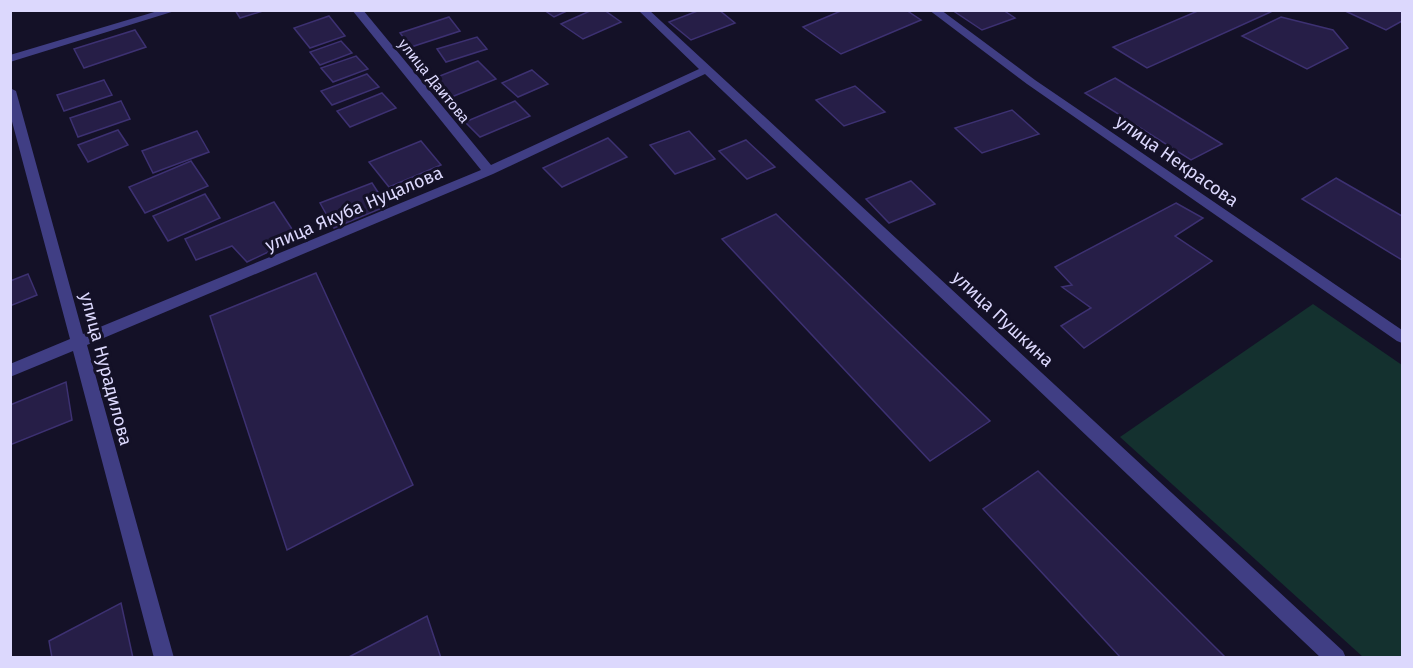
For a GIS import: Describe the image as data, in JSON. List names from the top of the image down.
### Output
{
  "streets": {
    "street": [
      "улица Даитова",
      "улица Некрасова",
      "улица Якуба Нуцалова",
      "улица Пушкина",
      "улица Нурадилова"
    ]
  },
  "crossings": [
    ["улица Даитова", "улица Якуба Нуцалова"],
    ["улица Якуба Нуцалова", "улица Пушкина"],
    ["улица Якуба Нуцалова", "улица Нурадилова"]
  ]
}
